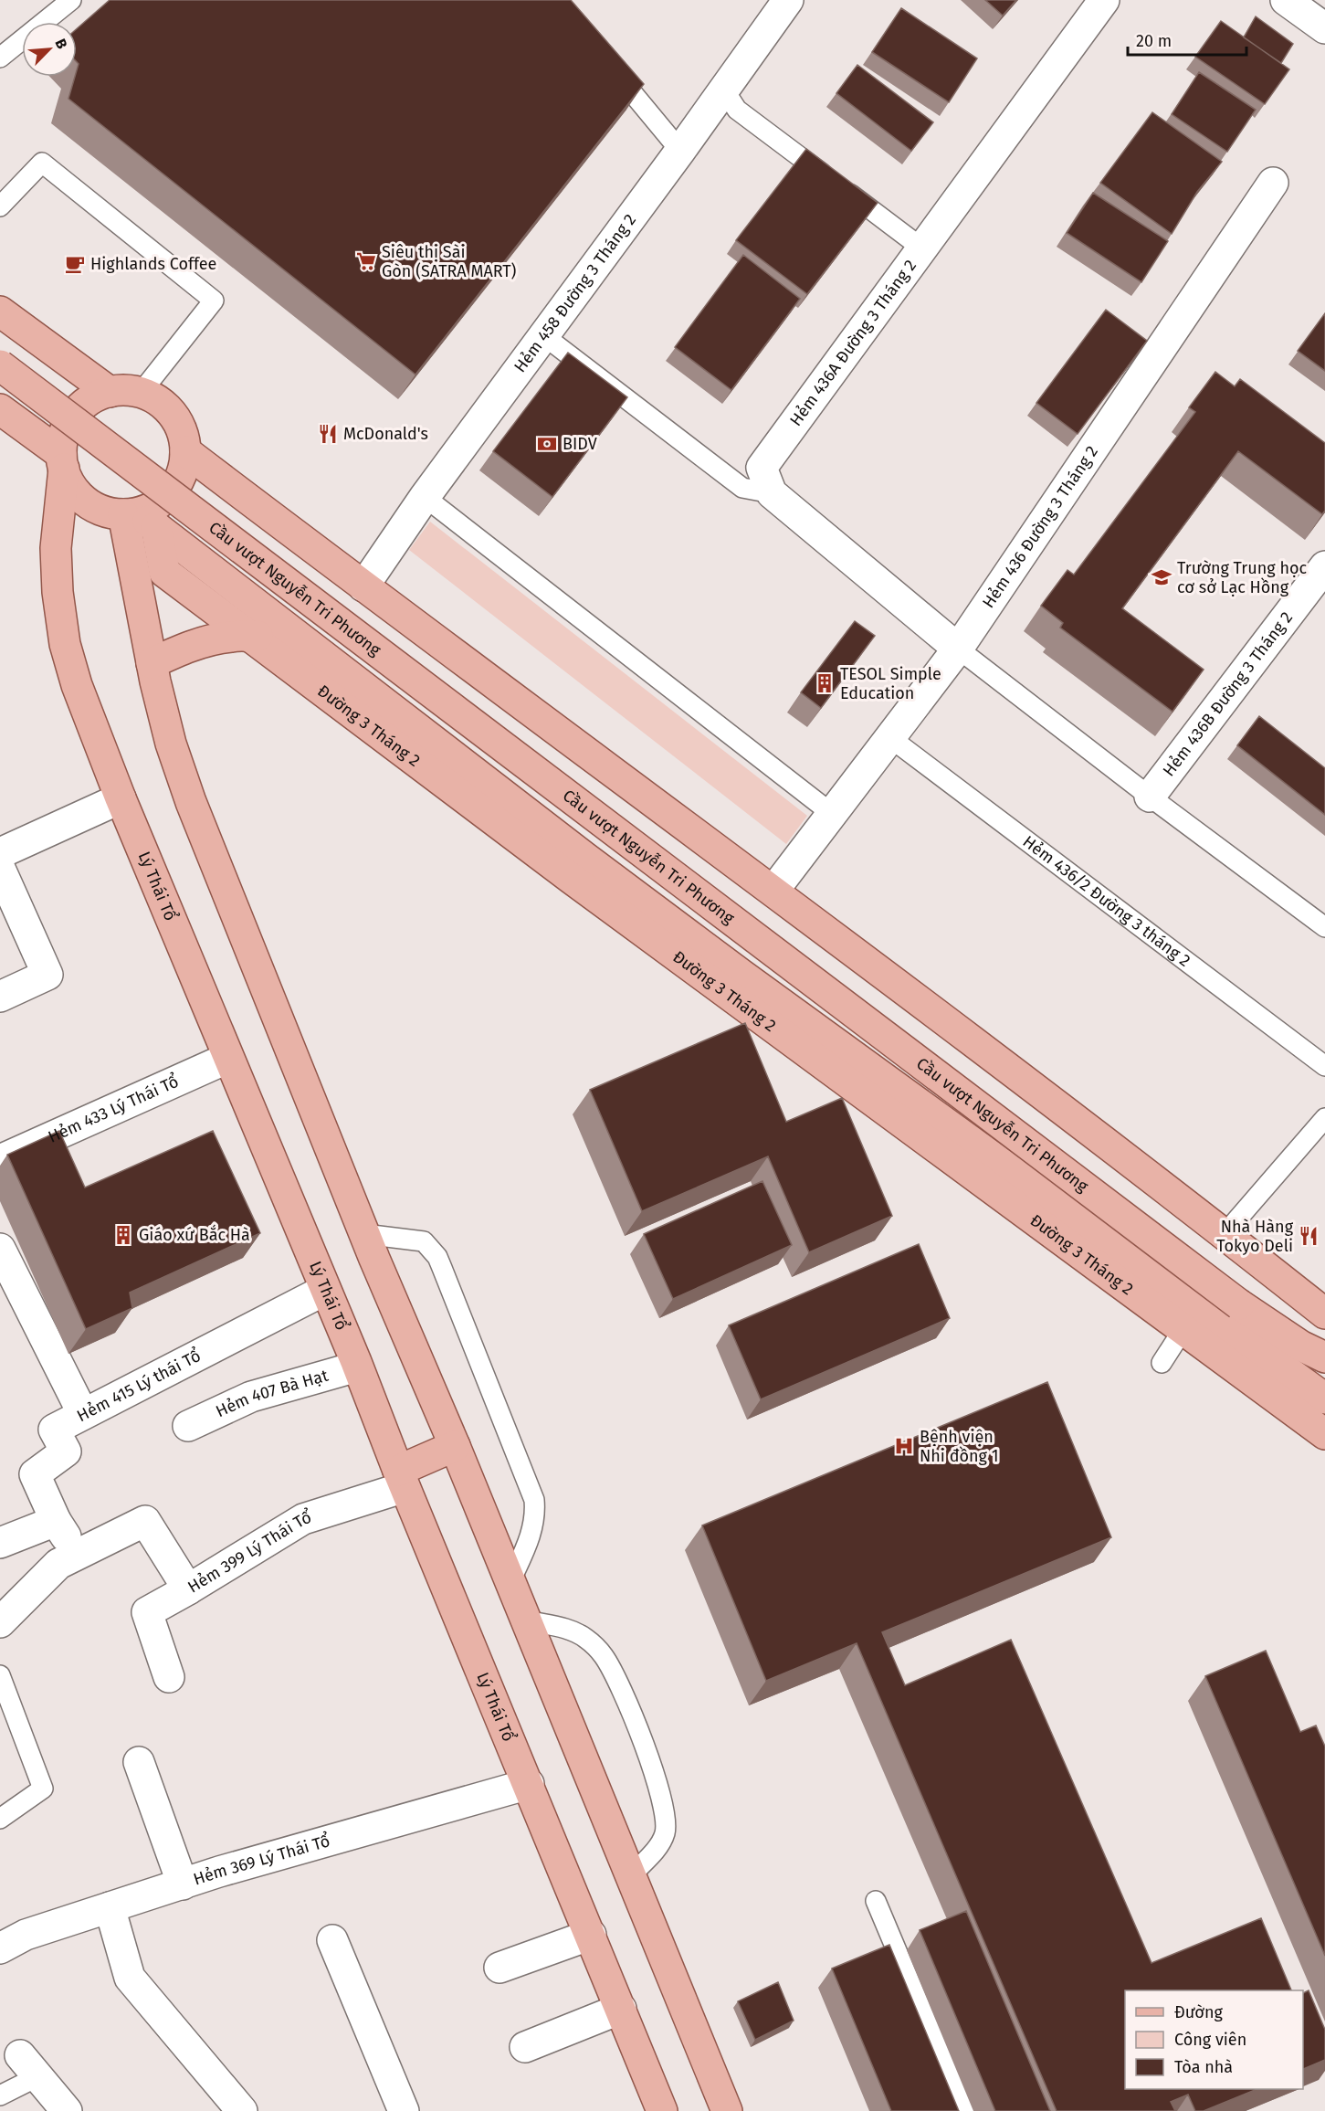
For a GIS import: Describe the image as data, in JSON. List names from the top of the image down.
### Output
{
  "streets": {
    "main road": ["Cầu vượt Nguyễn Tri Phương", "Đường 3 Tháng 2", "Lý Thái Tổ"],
    "street": [
      "Hẻm 458 Đường 3 Tháng 2",
      "Hẻm 436A Đường 3 Tháng 2",
      "Hẻm 436 Đường 3 Tháng 2",
      "Hẻm 436B Đường 3 Tháng 2",
      "Hẻm 433 Lý Thái Tổ",
      "Hẻm 415 Lý thái Tổ",
      "Hẻm 407 Bà Hạt",
      "Hẻm 399 Lý Thái Tổ",
      "Hẻm 369 Lý Thái Tổ"
    ],
    "lane": ["Hẻm 436/2 Đường 3 tháng 2"]
  },
  "crossings": [
    ["Hẻm 436A Đường 3 Tháng 2", "Hẻm 436 Đường 3 Tháng 2"],
    ["Hẻm 436 Đường 3 Tháng 2", "Hẻm 436/2 Đường 3 tháng 2"],
    ["Đường 3 Tháng 2", "Lý Thái Tổ"],
    ["Lý Thái Tổ", "Hẻm 433 Lý Thái Tổ"],
    ["Lý Thái Tổ", "Hẻm 415 Lý thái Tổ"],
    ["Lý Thái Tổ", "Hẻm 407 Bà Hạt"],
    ["Lý Thái Tổ", "Hẻm 399 Lý Thái Tổ"],
    ["Lý Thái Tổ", "Hẻm 369 Lý Thái Tổ"]
  ],
  "places": {
    "supermarket": ["Siêu thị Sài Gòn (SATRA MART)"],
    "cafe": ["Highlands Coffee"],
    "restaurant": ["McDonald's", "Nhà Hàng Tokyo Deli"],
    "bank": ["BIDV"],
    "school or university": ["Trường Trung học cơ sở Lạc Hồng"],
    "building": ["TESOL Simple Education", "Giáo xứ Bắc Hà"],
    "hospital": ["Bệnh viện Nhi đồng 1"]
  },
  "legend": ["Đường", "Công viên", "Tòa nhà"],
  "scale_bar": "20 m",
  "north": "top right"
}
